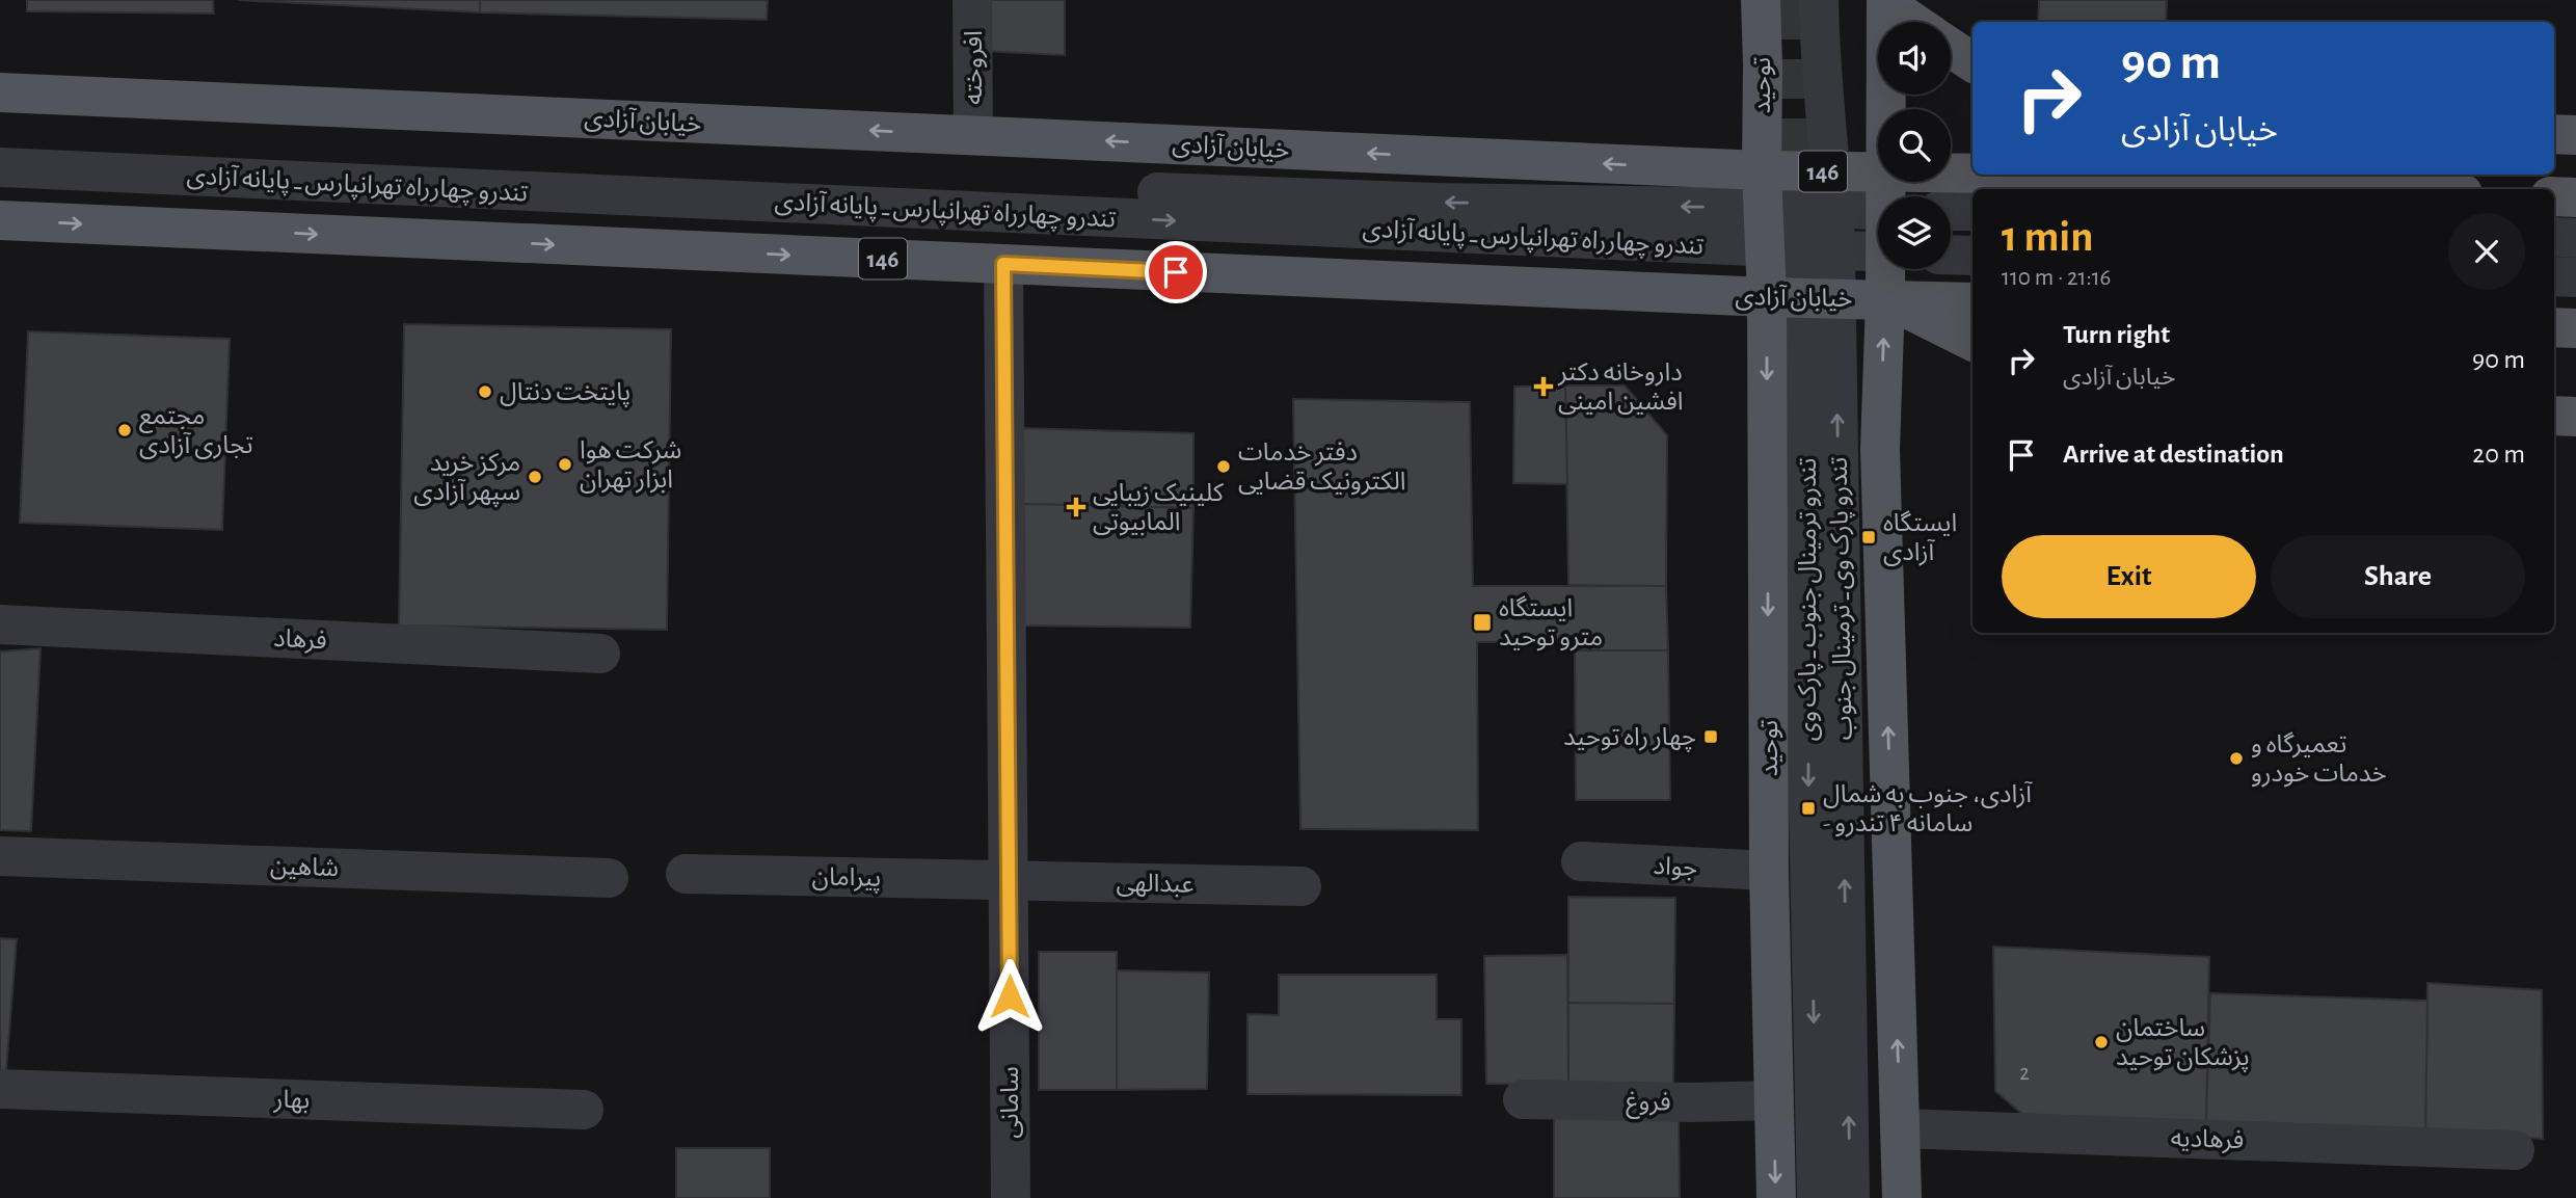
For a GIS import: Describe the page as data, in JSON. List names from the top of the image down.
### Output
{
  "streets": {
    "main road": ["توحید", "خیابان آزادی", "146"],
    "street": [
      "افروخته",
      "تندرو چهارراه تهرانپارس ـ پایانه آزادی",
      "تندرو پارک وی ـ ترمینال جنوب",
      "تندرو ترمینال جنوب ـ پارک وی",
      "فرهاد",
      "شاهین",
      "جواد",
      "پیرامان",
      "عبدالهی",
      "بهار",
      "فروغ",
      "سامانی",
      "فرهادیه"
    ]
  },
  "crossings": [
    ["افروخته", "خیابان آزادی"],
    ["توحید", "خیابان آزادی"],
    ["توحید", "تندرو چهارراه تهرانپارس ـ پایانه آزادی"],
    ["توحید", "تندرو پارک وی ـ ترمینال جنوب"],
    ["توحید", "تندرو ترمینال جنوب ـ پارک وی"],
    ["توحید", "جواد"],
    ["توحید", "فروغ"],
    ["خیابان آزادی", "تندرو پارک وی ـ ترمینال جنوب"],
    ["خیابان آزادی", "تندرو ترمینال جنوب ـ پارک وی"],
    ["خیابان آزادی", "سامانی"],
    ["تندرو چهارراه تهرانپارس ـ پایانه آزادی", "تندرو ترمینال جنوب ـ پارک وی"],
    ["تندرو پارک وی ـ ترمینال جنوب", "تندرو ترمینال جنوب ـ پارک وی"],
    ["پیرامان", "عبدالهی"],
    ["پیرامان", "سامانی"],
    ["عبدالهی", "سامانی"]
  ],
  "one_way": ["تندرو پارک وی ـ ترمینال جنوب", "تندرو ترمینال جنوب ـ پارک وی"],
  "places": {
    "health": ["داروخانه دکتر افشین امینی", "کلینیک زیبایی المابیوتی"],
    "other": [
      "پایتخت دنتال",
      "مجتمع تجاری آزادی",
      "شرکت هوا ابزار تهران",
      "دفتر خدمات الکترونیک قضایی",
      "مرکز خرید سپهر آزادی",
      "تعمیرگاه و خدمات خودرو",
      "ساختمان پزشکان توحید"
    ],
    "transit": [
      "ایستگاه آزادی",
      "ایستگاه مترو توحید",
      "چهار راه توحید",
      "آزادی، جنوب به شمال - سامانه ۴ تندرو"
    ]
  },
  "house_numbers": ["2"],
  "page": {
    "turn": ["90 m", "خیابان آزادی"],
    "heading": ["1 min", "110 m · 21:16"],
    "list": [
      {
        "name": "Turn right",
        "note": "خیابان آزادی",
        "value": "90 m"
      },
      {
        "name": "Arrive at destination",
        "value": "20 m"
      }
    ],
    "buttons": ["Exit", "Share"]
  }
}
